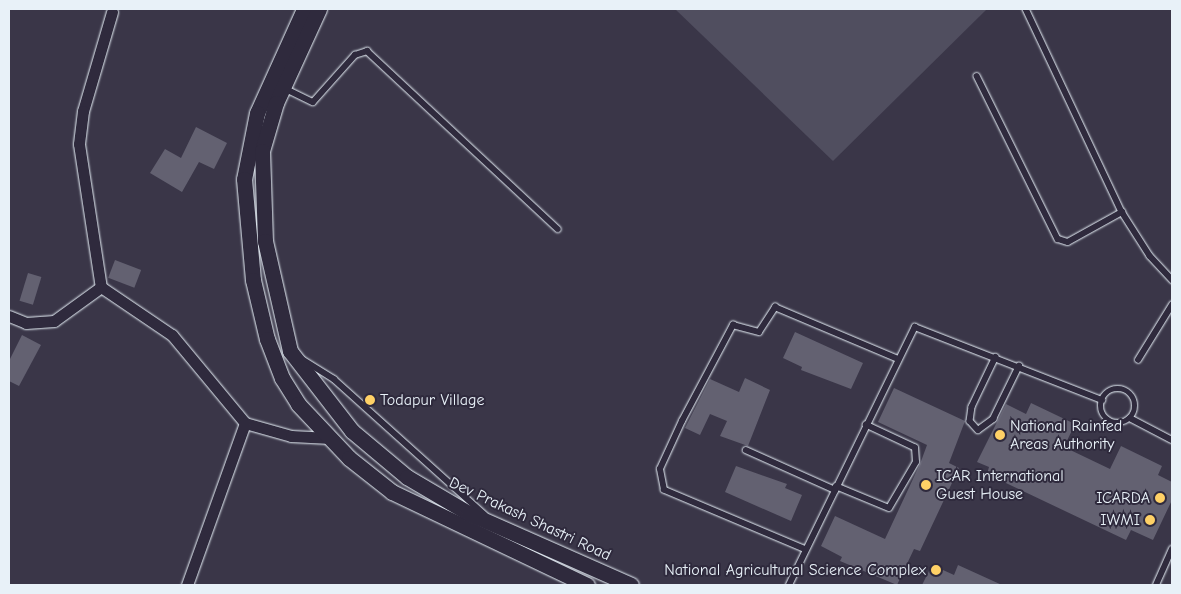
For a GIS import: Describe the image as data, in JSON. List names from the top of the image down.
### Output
{
  "streets": {
    "street": ["Dev Prakash Shastri Road"]
  },
  "places": [
    "Todapur Village",
    "National Rainfed Areas Authority",
    "ICAR International Guest House",
    "ICARDA",
    "IWMI",
    "National Agricultural Science Complex"
  ]
}
